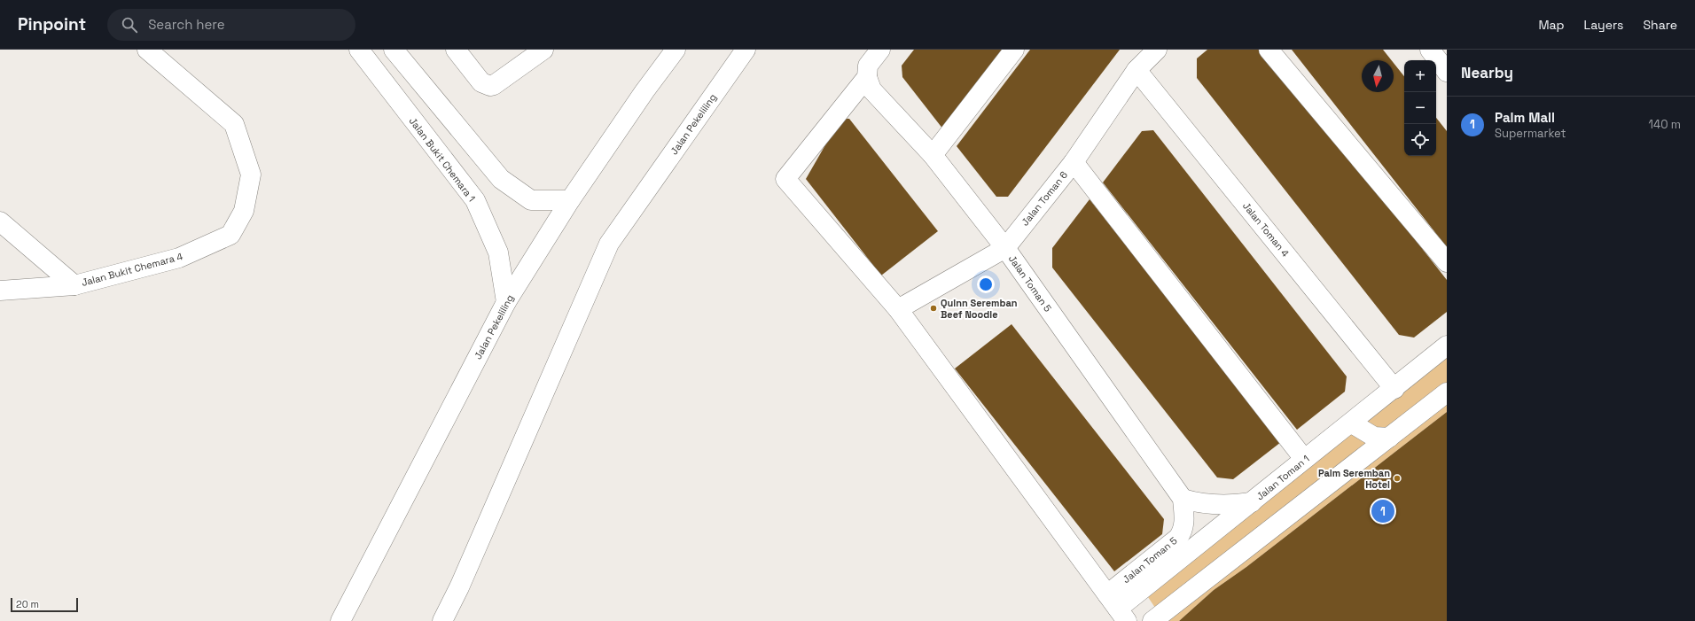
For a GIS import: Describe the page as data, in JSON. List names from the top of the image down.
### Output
{
  "streets": {
    "street": [
      "Jalan Pekeliling",
      "Jalan Bukit Chemara 1",
      "Jalan Toman 6",
      "Jalan Toman 4",
      "Jalan Bukit Chemara 4",
      "Jalan Toman 5",
      "Jalan Toman 1"
    ]
  },
  "crossings": [
    ["Jalan Pekeliling", "Jalan Bukit Chemara 1"],
    ["Jalan Toman 6", "Jalan Toman 4"],
    ["Jalan Toman 6", "Jalan Toman 5"],
    ["Jalan Toman 4", "Jalan Toman 1"],
    ["Jalan Toman 5", "Jalan Toman 1"]
  ],
  "places": ["Quinn Seremban Beef Noodle", "Palm Seremban Hotel"],
  "scale_bar": "20 m",
  "north": "bottom",
  "page": {
    "header": "Pinpoint",
    "search": "Search here",
    "nav": ["Map", "Layers", "Share"],
    "heading": "Nearby",
    "map_buttons": ["+", "−"],
    "list": [
      {
        "mark": "1",
        "name": "Palm Mall",
        "note": "Supermarket",
        "value": "140 m"
      }
    ],
    "pins": "1",
    "scale": "20 m"
  }
}
